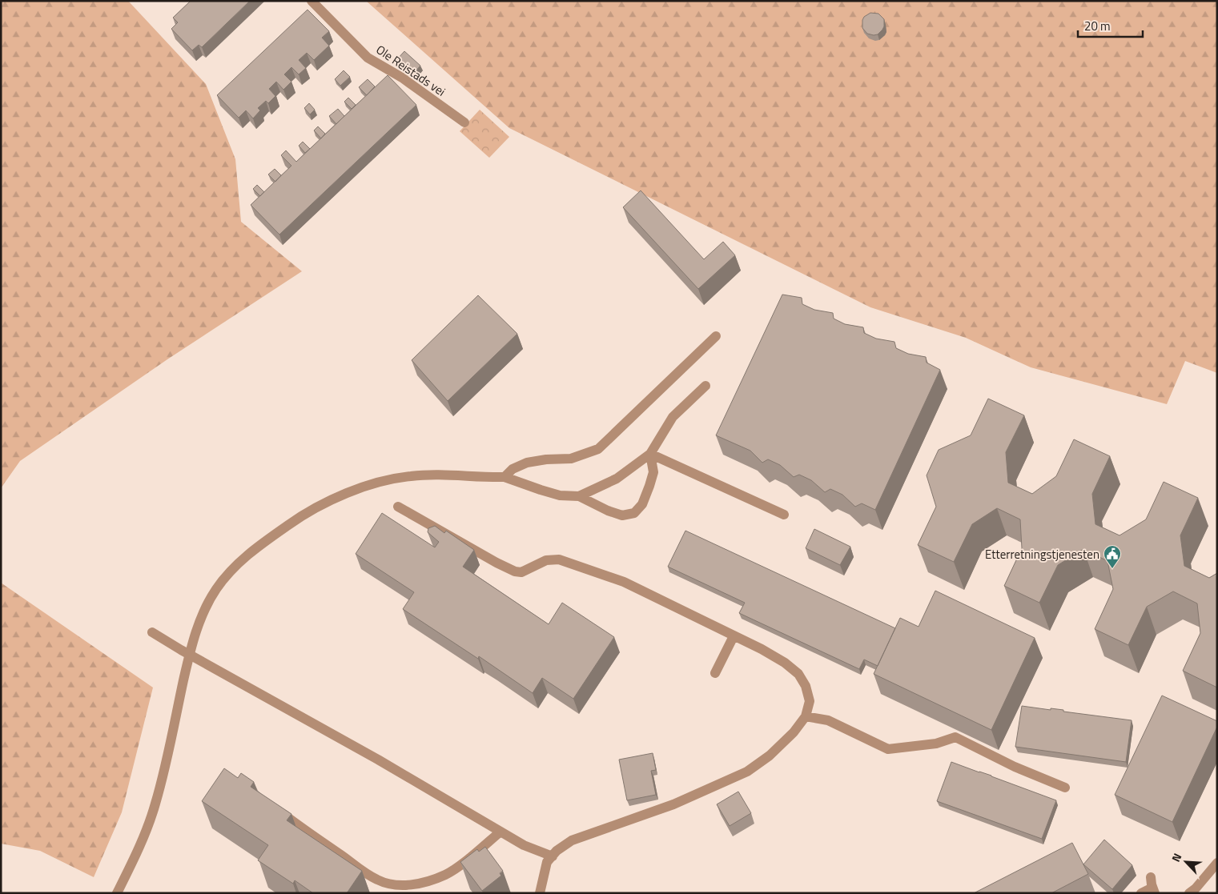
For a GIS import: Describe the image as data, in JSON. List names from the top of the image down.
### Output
{
  "streets": {
    "lane": ["Ole Reistads vei"]
  },
  "places": {
    "public building": ["Etterretningstjenesten"]
  },
  "scale_bar": "20 m",
  "north": "top left"
}
